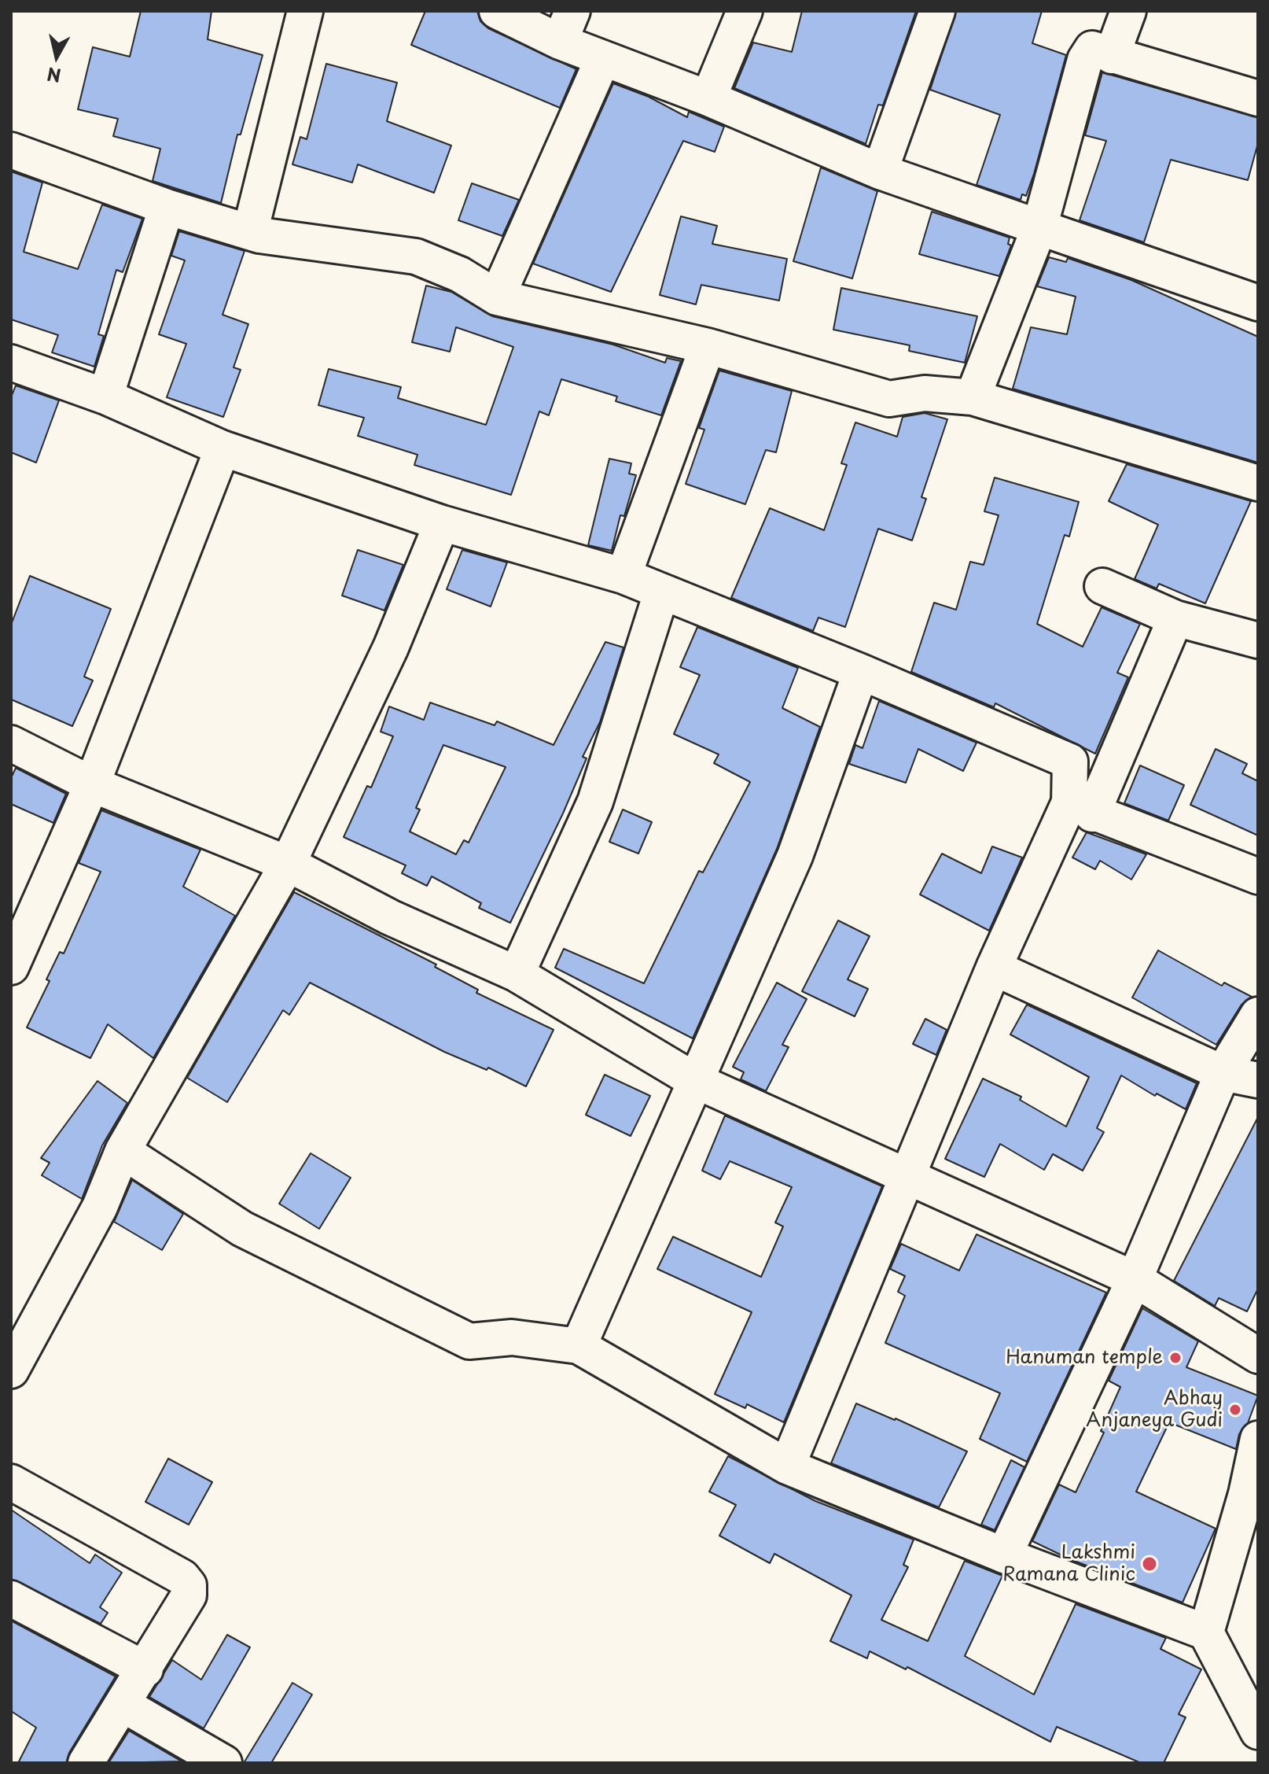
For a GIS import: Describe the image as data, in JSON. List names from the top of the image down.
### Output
{
  "places": ["Hanuman temple", "Abhay Anjaneya Gudi", "Lakshmi Ramana Clinic"],
  "north": "bottom"
}
